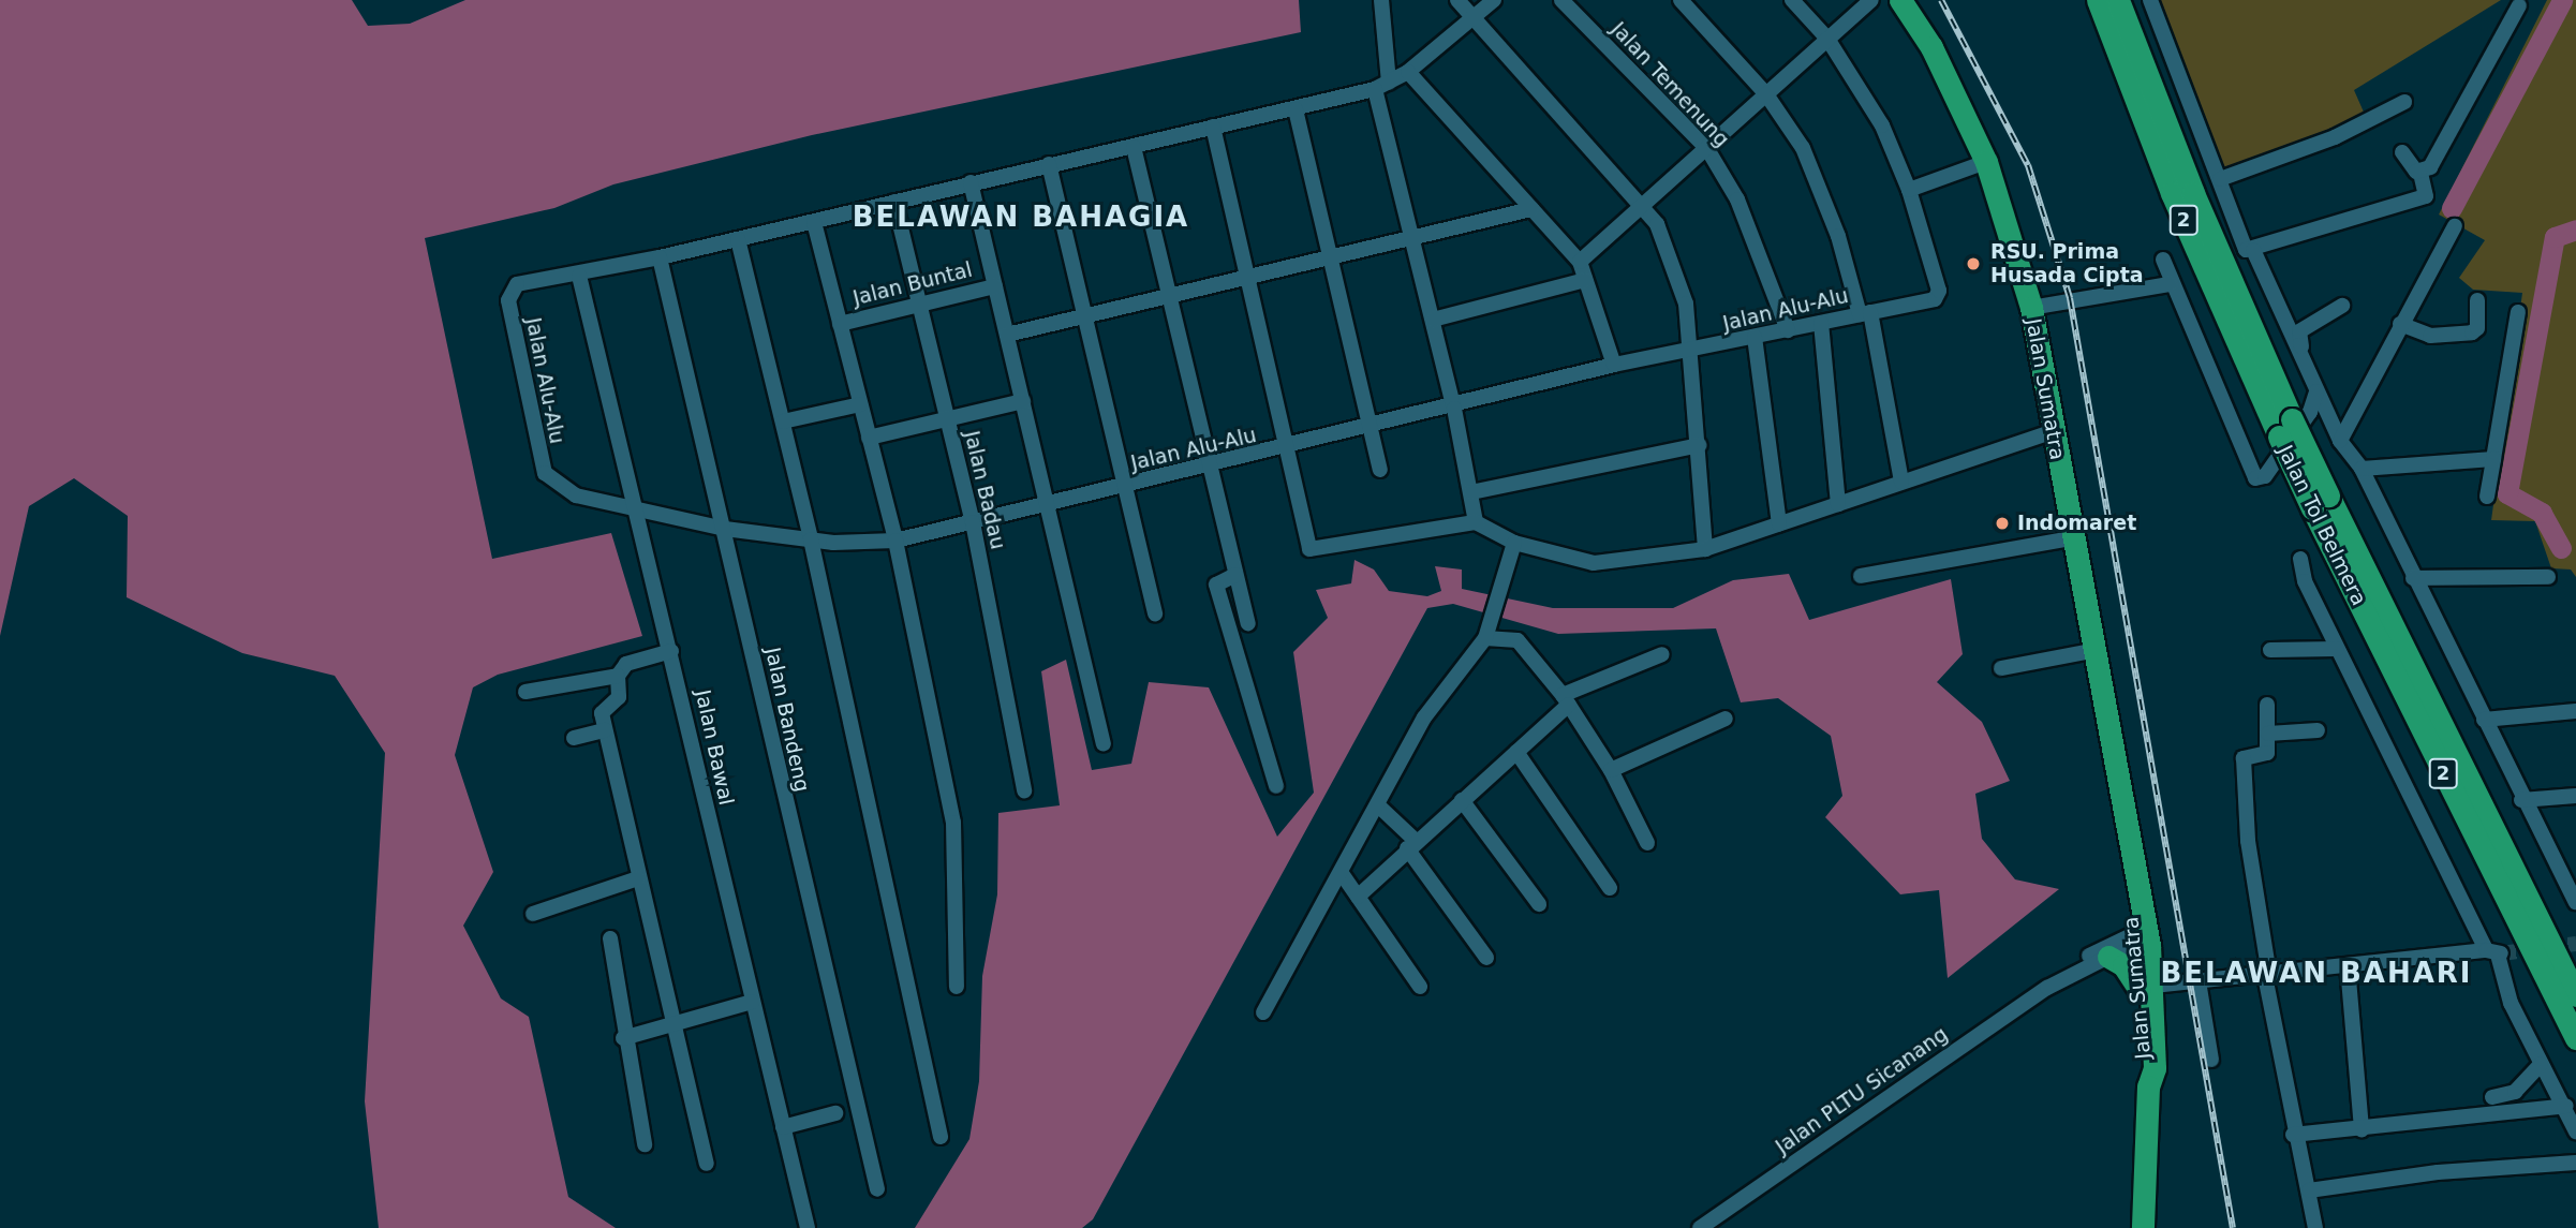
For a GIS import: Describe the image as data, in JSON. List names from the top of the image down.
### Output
{
  "streets": {
    "highway": ["2", "Jalan Sumatra", "Jalan Tol Belmera"],
    "street": [
      "Jalan Temenung",
      "Jalan Buntal",
      "Jalan Alu-Alu",
      "Jalan Badau",
      "Jalan Bandeng",
      "Jalan Bawal",
      "Jalan PLTU Sicanang"
    ]
  },
  "crossings": [
    ["Jalan Temenung", "Jalan Alu-Alu"],
    ["Jalan Buntal", "Jalan Badau"],
    ["Jalan Alu-Alu", "Jalan Badau"],
    ["Jalan Alu-Alu", "Jalan Bandeng"],
    ["Jalan Alu-Alu", "Jalan Bawal"],
    ["Jalan Sumatra", "Jalan PLTU Sicanang"]
  ],
  "districts": ["BELAWAN BAHAGIA", "BELAWAN BAHARI"],
  "places": ["RSU. Prima Husada Cipta", "Indomaret"]
}
